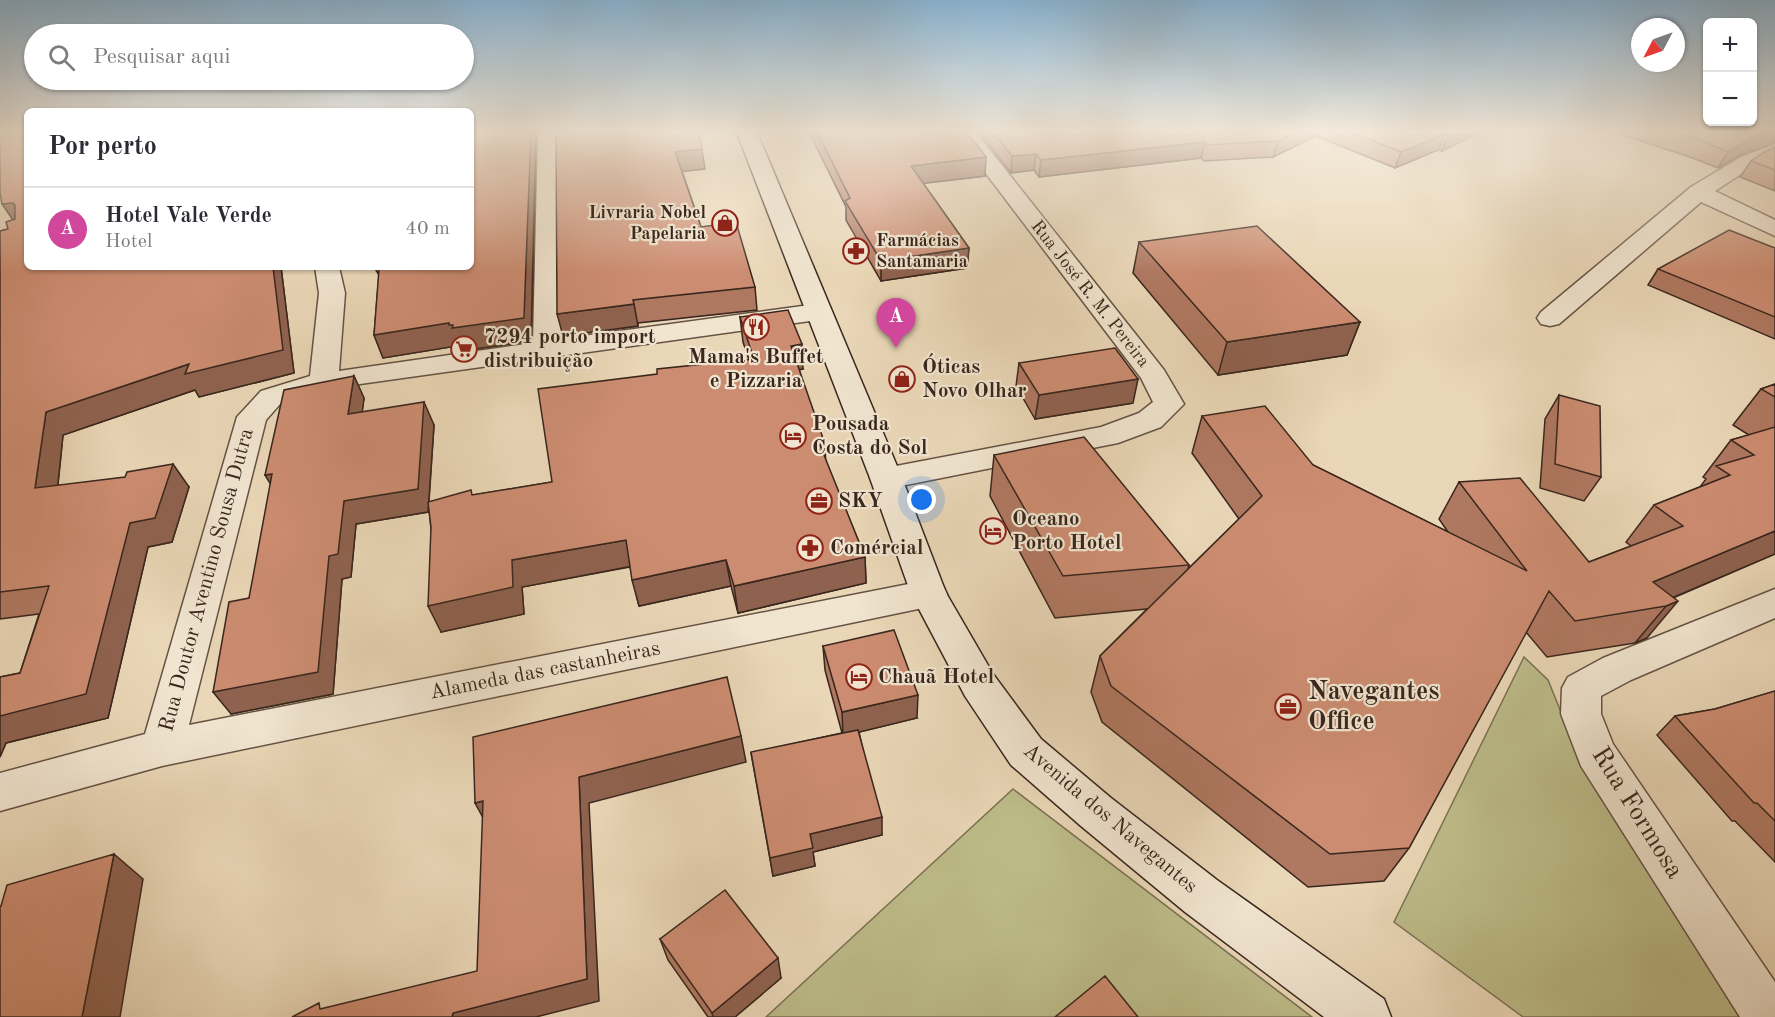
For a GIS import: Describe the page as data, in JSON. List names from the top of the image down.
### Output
{
  "streets": {
    "street": [
      "Rua José R. M. Pereira",
      "Rua Doutor Aventino Sousa Dutra",
      "Alameda das castanheiras",
      "Rua Formosa",
      "Avenida dos Navegantes"
    ]
  },
  "crossings": [
    ["Rua José R. M. Pereira", "Avenida dos Navegantes"],
    ["Rua Doutor Aventino Sousa Dutra", "Alameda das castanheiras"],
    ["Rua Doutor Aventino Sousa Dutra", "Avenida dos Navegantes"],
    ["Alameda das castanheiras", "Avenida dos Navegantes"]
  ],
  "places": {
    "shop": ["Livraria Nobel Papelaria", "Óticas Novo Olhar"],
    "pharmacy": ["Farmácias Santamaria", "Comércial"],
    "restaurant": ["Mama's Buffet e Pizzaria"],
    "supermarket": ["7294 porto import distribuição"],
    "hotel": ["Pousada Costa do Sol", "Oceano Porto Hotel", "Chauã Hotel"],
    "office": ["SKY", "Navegantes Office"]
  },
  "north": "bottom left",
  "page": {
    "map_buttons": ["+", "−"],
    "search": "Pesquisar aqui",
    "heading": "Por perto",
    "list": [
      {
        "mark": "A",
        "name": "Hotel Vale Verde",
        "note": "Hotel",
        "value": "40 m"
      }
    ],
    "pins": "A"
  }
}
